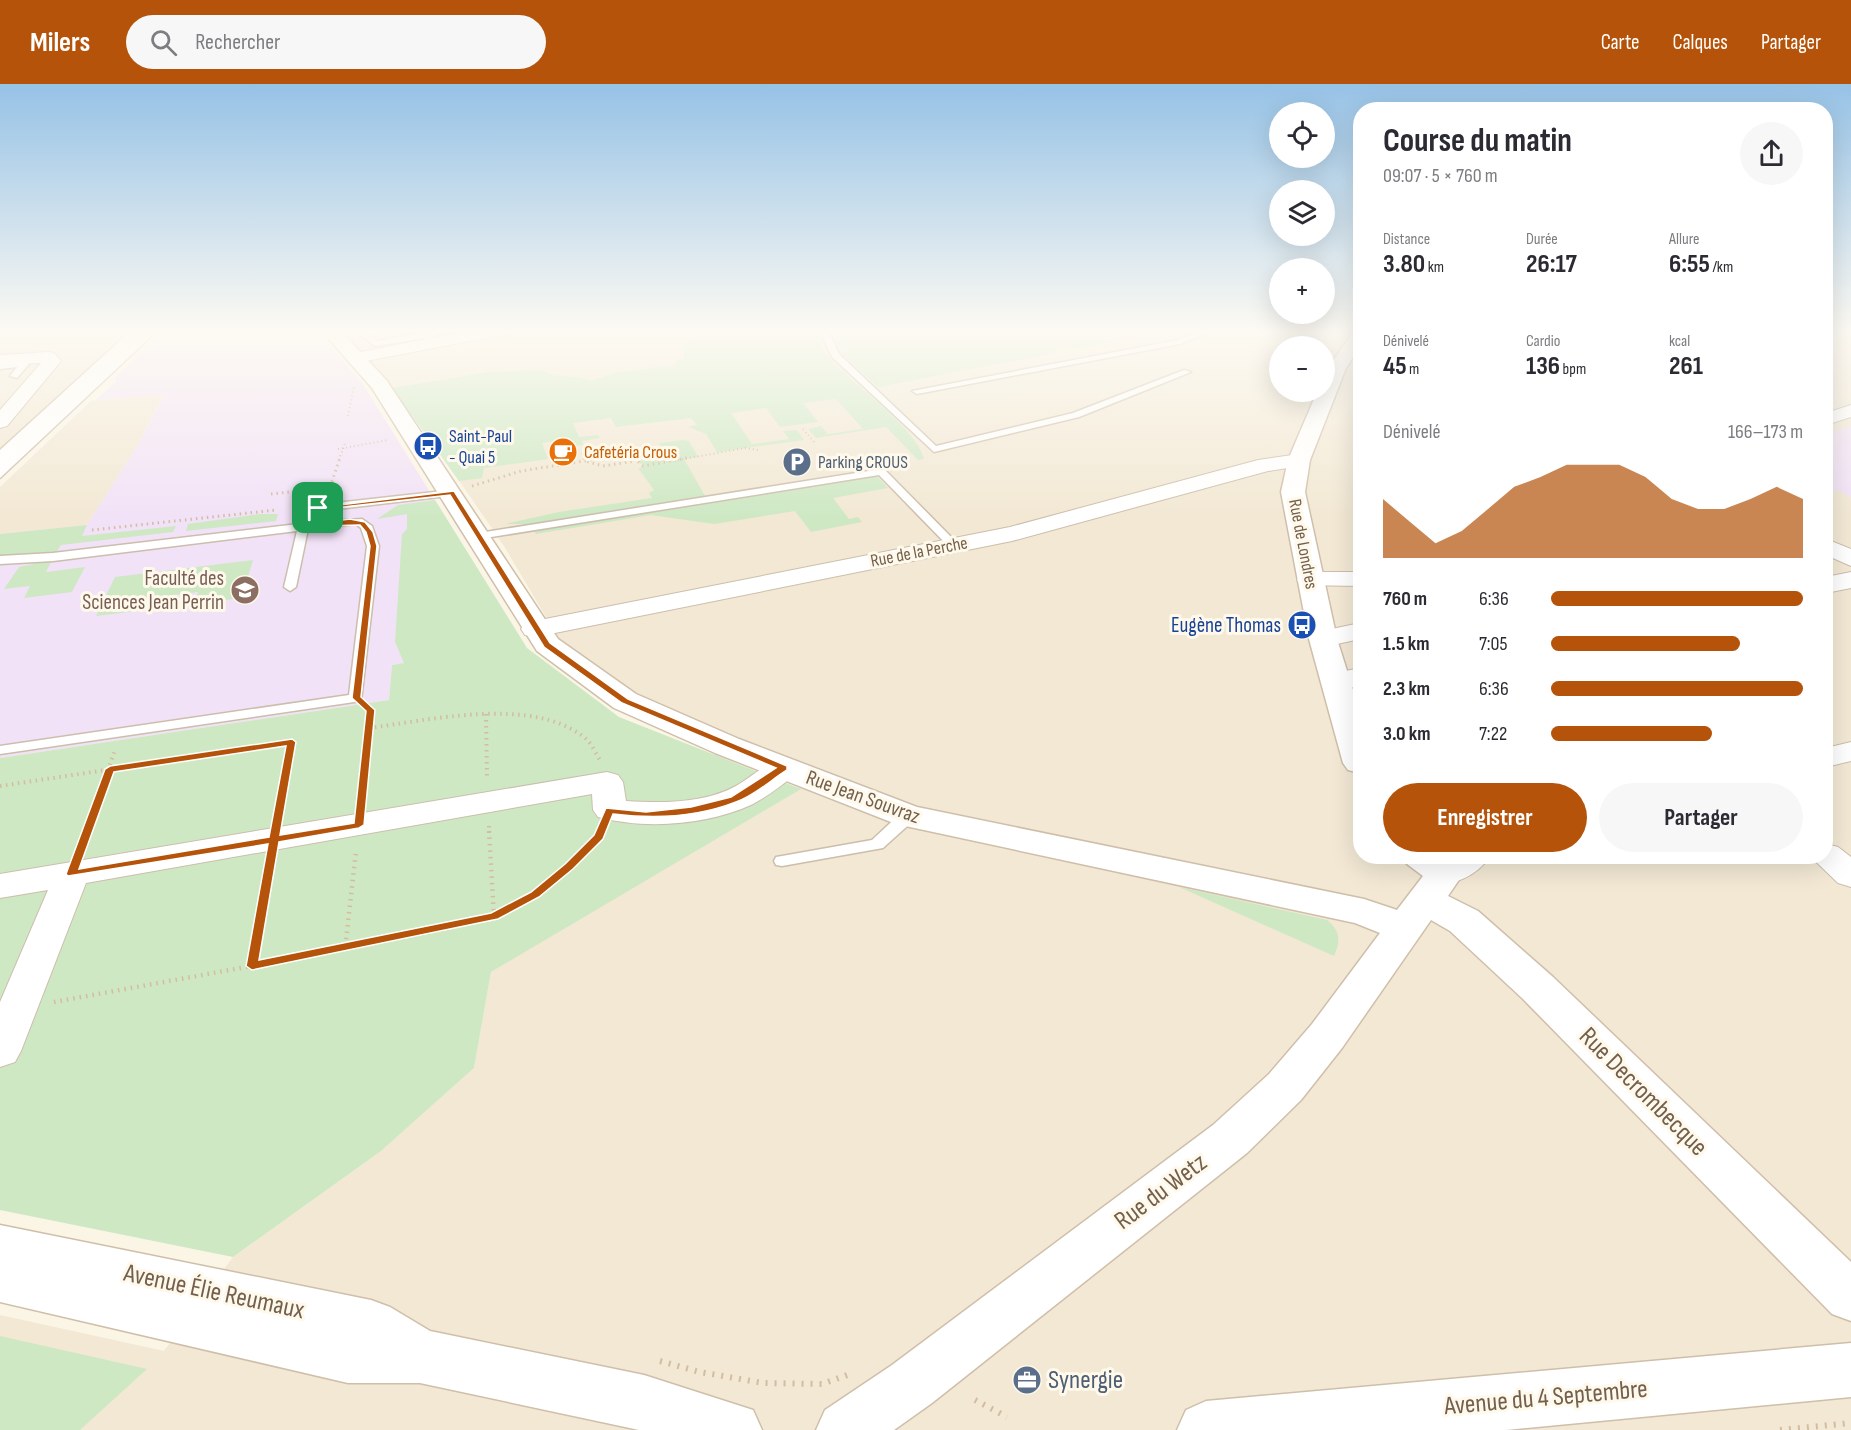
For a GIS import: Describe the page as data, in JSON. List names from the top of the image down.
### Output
{
  "streets": {
    "main road": [
      "Rue de Londres",
      "Rue Jean Souvraz",
      "Rue Decrombecque",
      "Rue du Wetz",
      "Avenue Élie Reumaux",
      "Avenue du 4 Septembre"
    ],
    "street": ["Rue de la Perche"]
  },
  "crossings": [
    ["Rue de Londres", "Rue de la Perche"],
    ["Rue de la Perche", "Rue Jean Souvraz"],
    ["Rue Jean Souvraz", "Rue Decrombecque"],
    ["Rue Jean Souvraz", "Rue du Wetz"],
    ["Rue Decrombecque", "Rue du Wetz"]
  ],
  "places": {
    "bus stop": ["Saint-Paul - Quai 5", "Eugène Thomas"],
    "cafe": ["Cafetéria Crous"],
    "parking": ["Parking CROUS"],
    "school or university": ["Faculté des Sciences Jean Perrin"],
    "office": ["Synergie"]
  },
  "page": {
    "header": "Milers",
    "search": "Rechercher",
    "nav": ["Carte", "Calques", "Partager"],
    "map_buttons": ["+", "−"],
    "heading": ["Course du matin", "09:07 · 5 × 760 m"],
    "stats": [
      ["Distance", "3.80 km"],
      ["Durée", "26:17"],
      ["Allure", "6:55 /km"],
      ["Dénivelé", "45 m"],
      ["Cardio", "136 bpm"],
      ["kcal", "261"]
    ],
    "chart": ["Dénivelé", "166–173 m"],
    "list": [
      {
        "name": "760 m",
        "note": "6:36"
      },
      {
        "name": "1.5 km",
        "note": "7:05"
      },
      {
        "name": "2.3 km",
        "note": "6:36"
      },
      {
        "name": "3.0 km",
        "note": "7:22"
      }
    ],
    "buttons": ["Enregistrer", "Partager"]
  }
}
